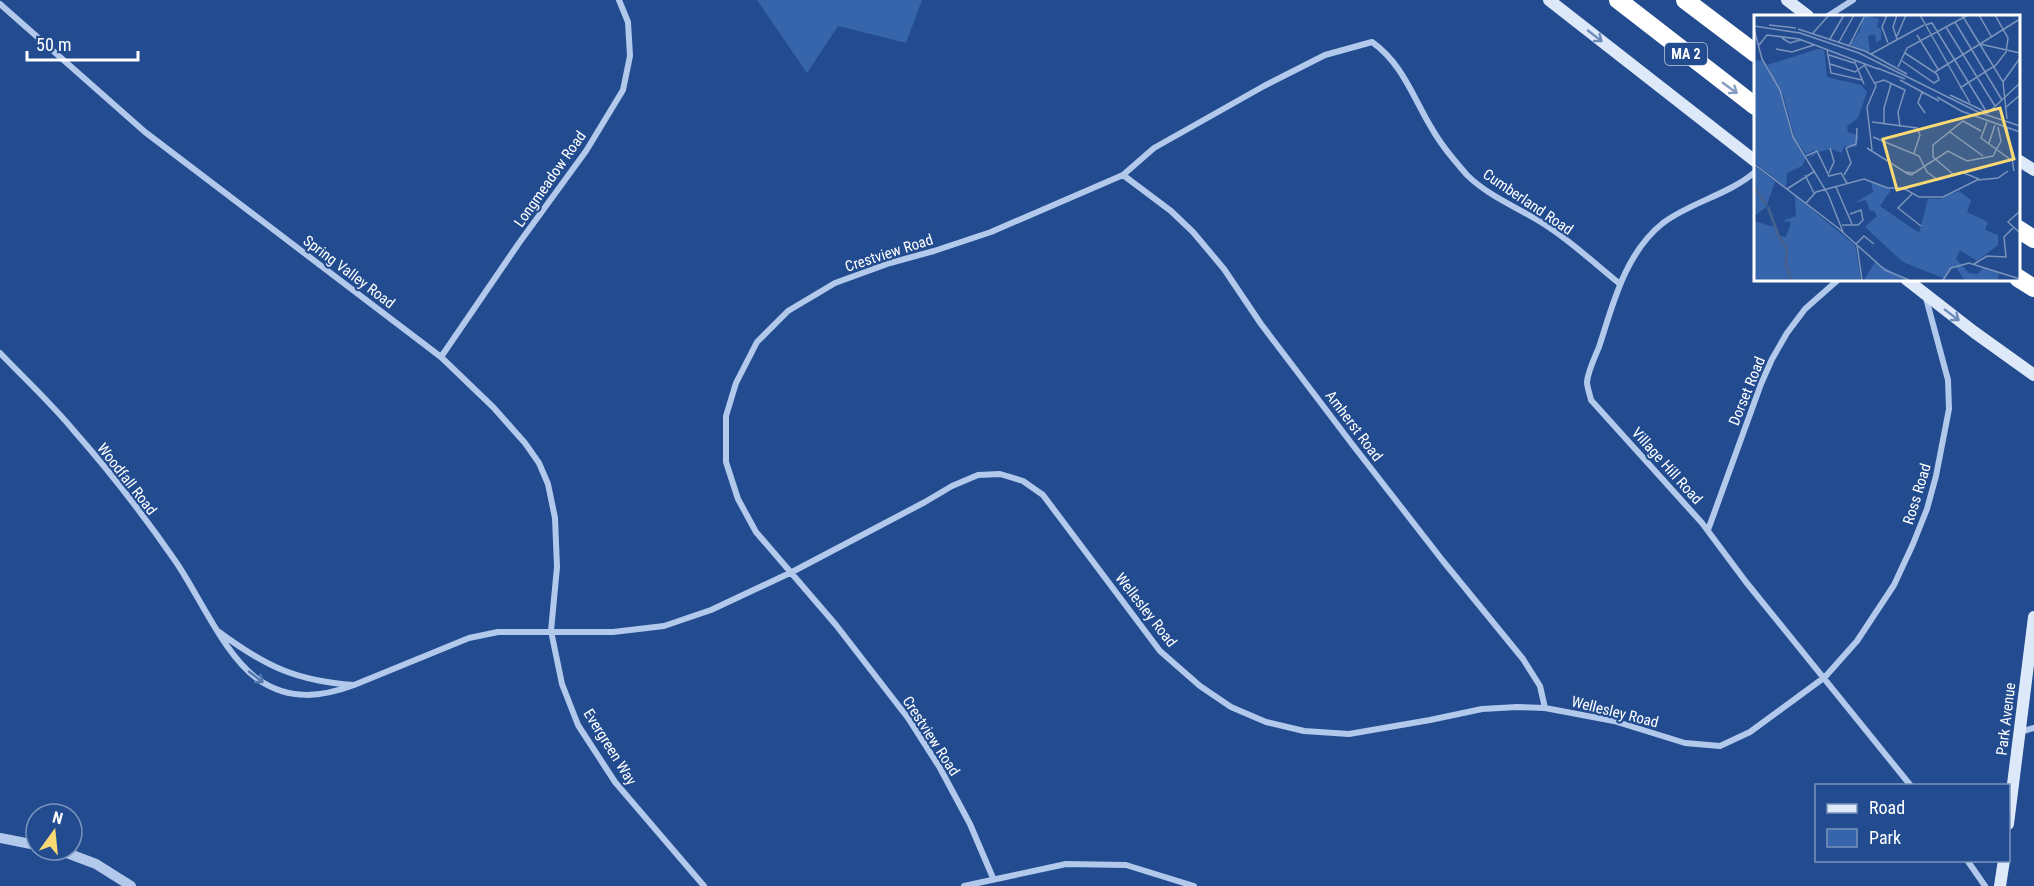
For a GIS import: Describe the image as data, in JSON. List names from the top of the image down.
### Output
{
  "streets": {
    "highway": ["MA 2"],
    "main road": ["Park Avenue"],
    "street": [
      "Longmeadow Road",
      "Cumberland Road",
      "Crestview Road",
      "Spring Valley Road",
      "Dorset Road",
      "Amherst Road",
      "Village Hill Road",
      "Woodfall Road",
      "Ross Road",
      "Wellesley Road",
      "Evergreen Way"
    ]
  },
  "crossings": [
    ["Longmeadow Road", "Spring Valley Road"],
    ["Cumberland Road", "Crestview Road"],
    ["Cumberland Road", "Village Hill Road"],
    ["Crestview Road", "Amherst Road"],
    ["Crestview Road", "Wellesley Road"],
    ["Spring Valley Road", "Woodfall Road"],
    ["Spring Valley Road", "Wellesley Road"],
    ["Spring Valley Road", "Evergreen Way"],
    ["Dorset Road", "Village Hill Road"],
    ["Amherst Road", "Wellesley Road"],
    ["Village Hill Road", "Ross Road"],
    ["Village Hill Road", "Wellesley Road"],
    ["Woodfall Road", "Wellesley Road"],
    ["Woodfall Road", "Evergreen Way"],
    ["Ross Road", "Wellesley Road"],
    ["Wellesley Road", "Evergreen Way"]
  ],
  "legend": ["Road", "Park"],
  "scale_bar": "50 m",
  "north": "top"
}
